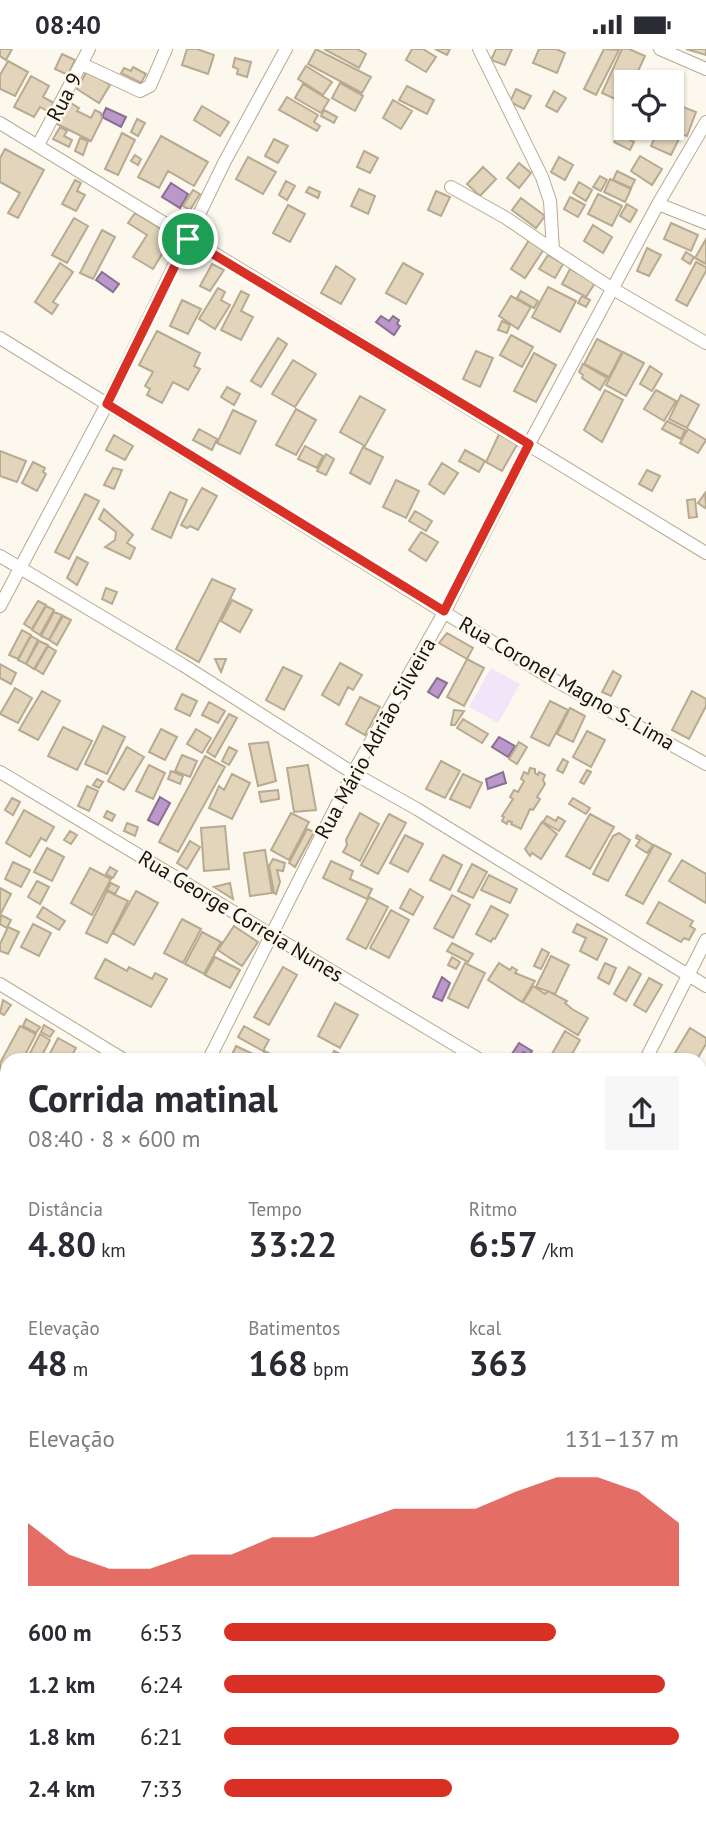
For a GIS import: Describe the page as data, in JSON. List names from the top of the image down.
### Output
{
  "streets": {
    "street": [
      "Rua 9",
      "Rua Coronel Magno S. Lima",
      "Rua Mário Adrião Silveira",
      "Rua George Correia Nunes"
    ]
  },
  "crossings": [
    ["Rua Coronel Magno S. Lima", "Rua Mário Adrião Silveira"],
    ["Rua Mário Adrião Silveira", "Rua George Correia Nunes"]
  ],
  "page": {
    "status": "08:40",
    "heading": ["Corrida matinal", "08:40 · 8 × 600 m"],
    "stats": [
      ["Distância", "4.80 km"],
      ["Tempo", "33:22"],
      ["Ritmo", "6:57 /km"],
      ["Elevação", "48 m"],
      ["Batimentos", "168 bpm"],
      ["kcal", "363"]
    ],
    "chart": ["Elevação", "131–137 m"],
    "list": [
      {
        "name": "600 m",
        "note": "6:53"
      },
      {
        "name": "1.2 km",
        "note": "6:24"
      },
      {
        "name": "1.8 km",
        "note": "6:21"
      },
      {
        "name": "2.4 km",
        "note": "7:33"
      }
    ]
  }
}
